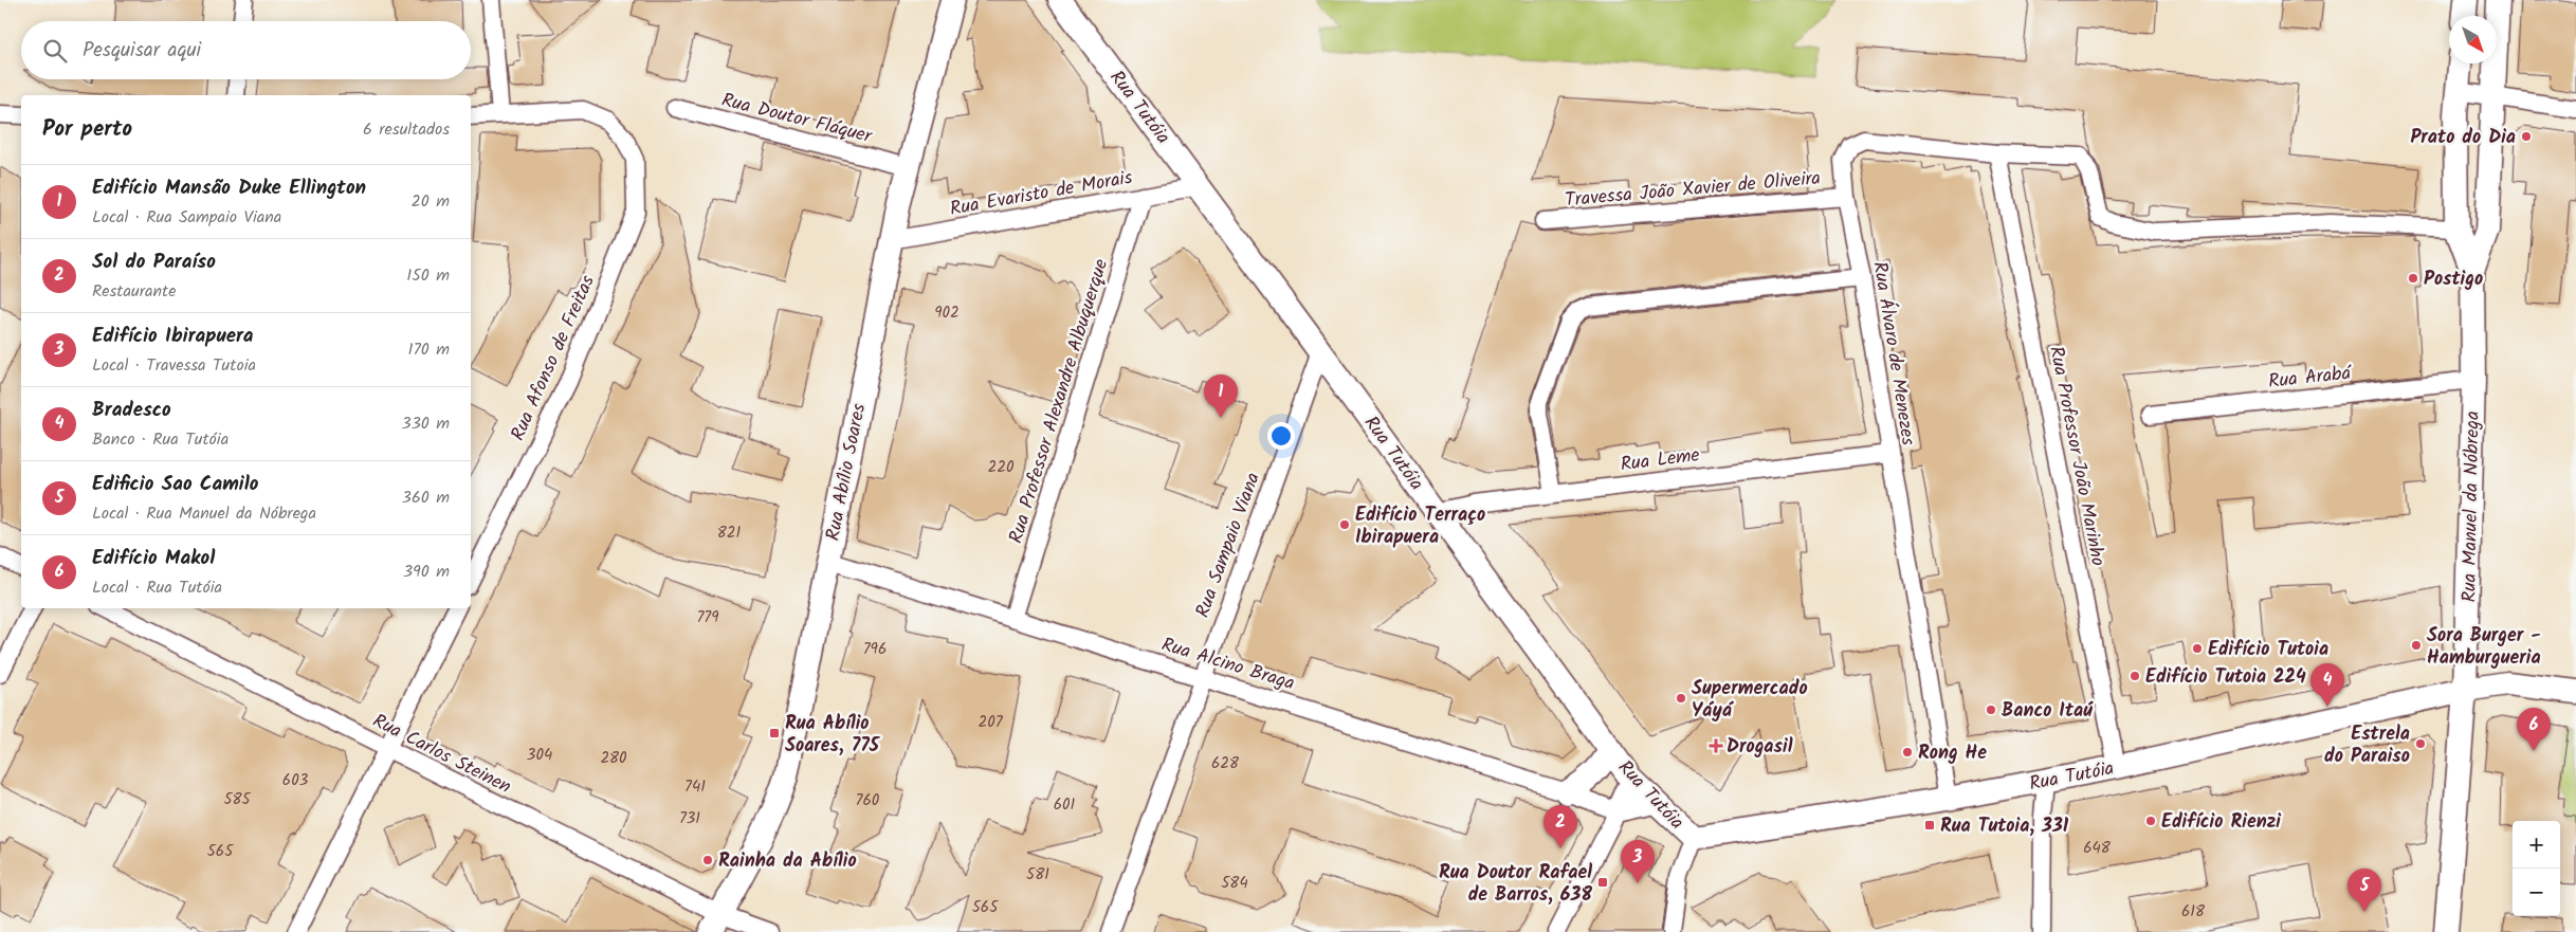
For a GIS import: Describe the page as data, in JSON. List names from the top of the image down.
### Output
{
  "streets": {
    "street": [
      "Rua Tutóia",
      "Rua Doutor Fláquer",
      "Travessa João Xavier de Oliveira",
      "Rua Evaristo de Morais",
      "Rua Álvaro de Menezes",
      "Rua Afonso de Freitas",
      "Rua Arabá",
      "Rua Professor Alexandre Albuquerque",
      "Rua Professor João Marinho",
      "Rua Leme",
      "Rua Abílio Soares",
      "Rua Manuel da Nóbrega",
      "Rua Sampaio Viana",
      "Rua Alcino Braga",
      "Rua Carlos Steinen"
    ]
  },
  "crossings": [
    ["Rua Tutóia", "Rua Evaristo de Morais"],
    ["Rua Tutóia", "Rua Álvaro de Menezes"],
    ["Rua Tutóia", "Rua Professor João Marinho"],
    ["Rua Tutóia", "Rua Leme"],
    ["Rua Tutóia", "Rua Manuel da Nóbrega"],
    ["Rua Tutóia", "Rua Sampaio Viana"],
    ["Rua Doutor Fláquer", "Rua Abílio Soares"],
    ["Travessa João Xavier de Oliveira", "Rua Álvaro de Menezes"],
    ["Rua Evaristo de Morais", "Rua Professor Alexandre Albuquerque"],
    ["Rua Evaristo de Morais", "Rua Abílio Soares"],
    ["Rua Álvaro de Menezes", "Rua Professor João Marinho"],
    ["Rua Álvaro de Menezes", "Rua Leme"],
    ["Rua Álvaro de Menezes", "Rua Manuel da Nóbrega"],
    ["Rua Arabá", "Rua Manuel da Nóbrega"],
    ["Rua Professor Alexandre Albuquerque", "Rua Alcino Braga"],
    ["Rua Abílio Soares", "Rua Alcino Braga"],
    ["Rua Abílio Soares", "Rua Carlos Steinen"],
    ["Rua Sampaio Viana", "Rua Alcino Braga"]
  ],
  "places": {
    "other": [
      "Prato do Dia",
      "Postigo",
      "Edifício Terraço Ibirapuera",
      "Sora Burger - Hamburgueria",
      "Edifício Tutoia",
      "Edifício Tutoia 224",
      "Supermercado Yáyá",
      "Banco Itaú",
      "Estrela do Paraiso",
      "Rong He",
      "Edifício Rienzi",
      "Rainha da Abílio"
    ],
    "transit": ["Rua Abílio Soares, 775", "Rua Tutoia, 331", "Rua Doutor Rafael de Barros, 638"],
    "health": ["Drogasil"]
  },
  "house_numbers": [
    "902",
    "220",
    "821",
    "779",
    "796",
    "207",
    "304",
    "280",
    "628",
    "603",
    "741",
    "585",
    "760",
    "601",
    "731",
    "648",
    "565",
    "581",
    "584",
    "565",
    "618"
  ],
  "north": "bottom right",
  "page": {
    "search": "Pesquisar aqui",
    "heading": ["Por perto", "6 resultados"],
    "list": [
      {
        "mark": "1",
        "name": "Edifício Mansão Duke Ellington",
        "note": "Local · Rua Sampaio Viana",
        "value": "20 m"
      },
      {
        "mark": "2",
        "name": "Sol do Paraíso",
        "note": "Restaurante",
        "value": "150 m"
      },
      {
        "mark": "3",
        "name": "Edifício Ibirapuera",
        "note": "Local · Travessa Tutoia",
        "value": "170 m"
      },
      {
        "mark": "4",
        "name": "Bradesco",
        "note": "Banco · Rua Tutóia",
        "value": "330 m"
      },
      {
        "mark": "5",
        "name": "Edificio Sao Camilo",
        "note": "Local · Rua Manuel da Nóbrega",
        "value": "360 m"
      },
      {
        "mark": "6",
        "name": "Edifício Makol",
        "note": "Local · Rua Tutóia",
        "value": "390 m"
      }
    ],
    "pins": [
      "1",
      "4",
      "6",
      "2",
      "3",
      "5"
    ],
    "map_buttons": ["+", "−"]
  }
}
